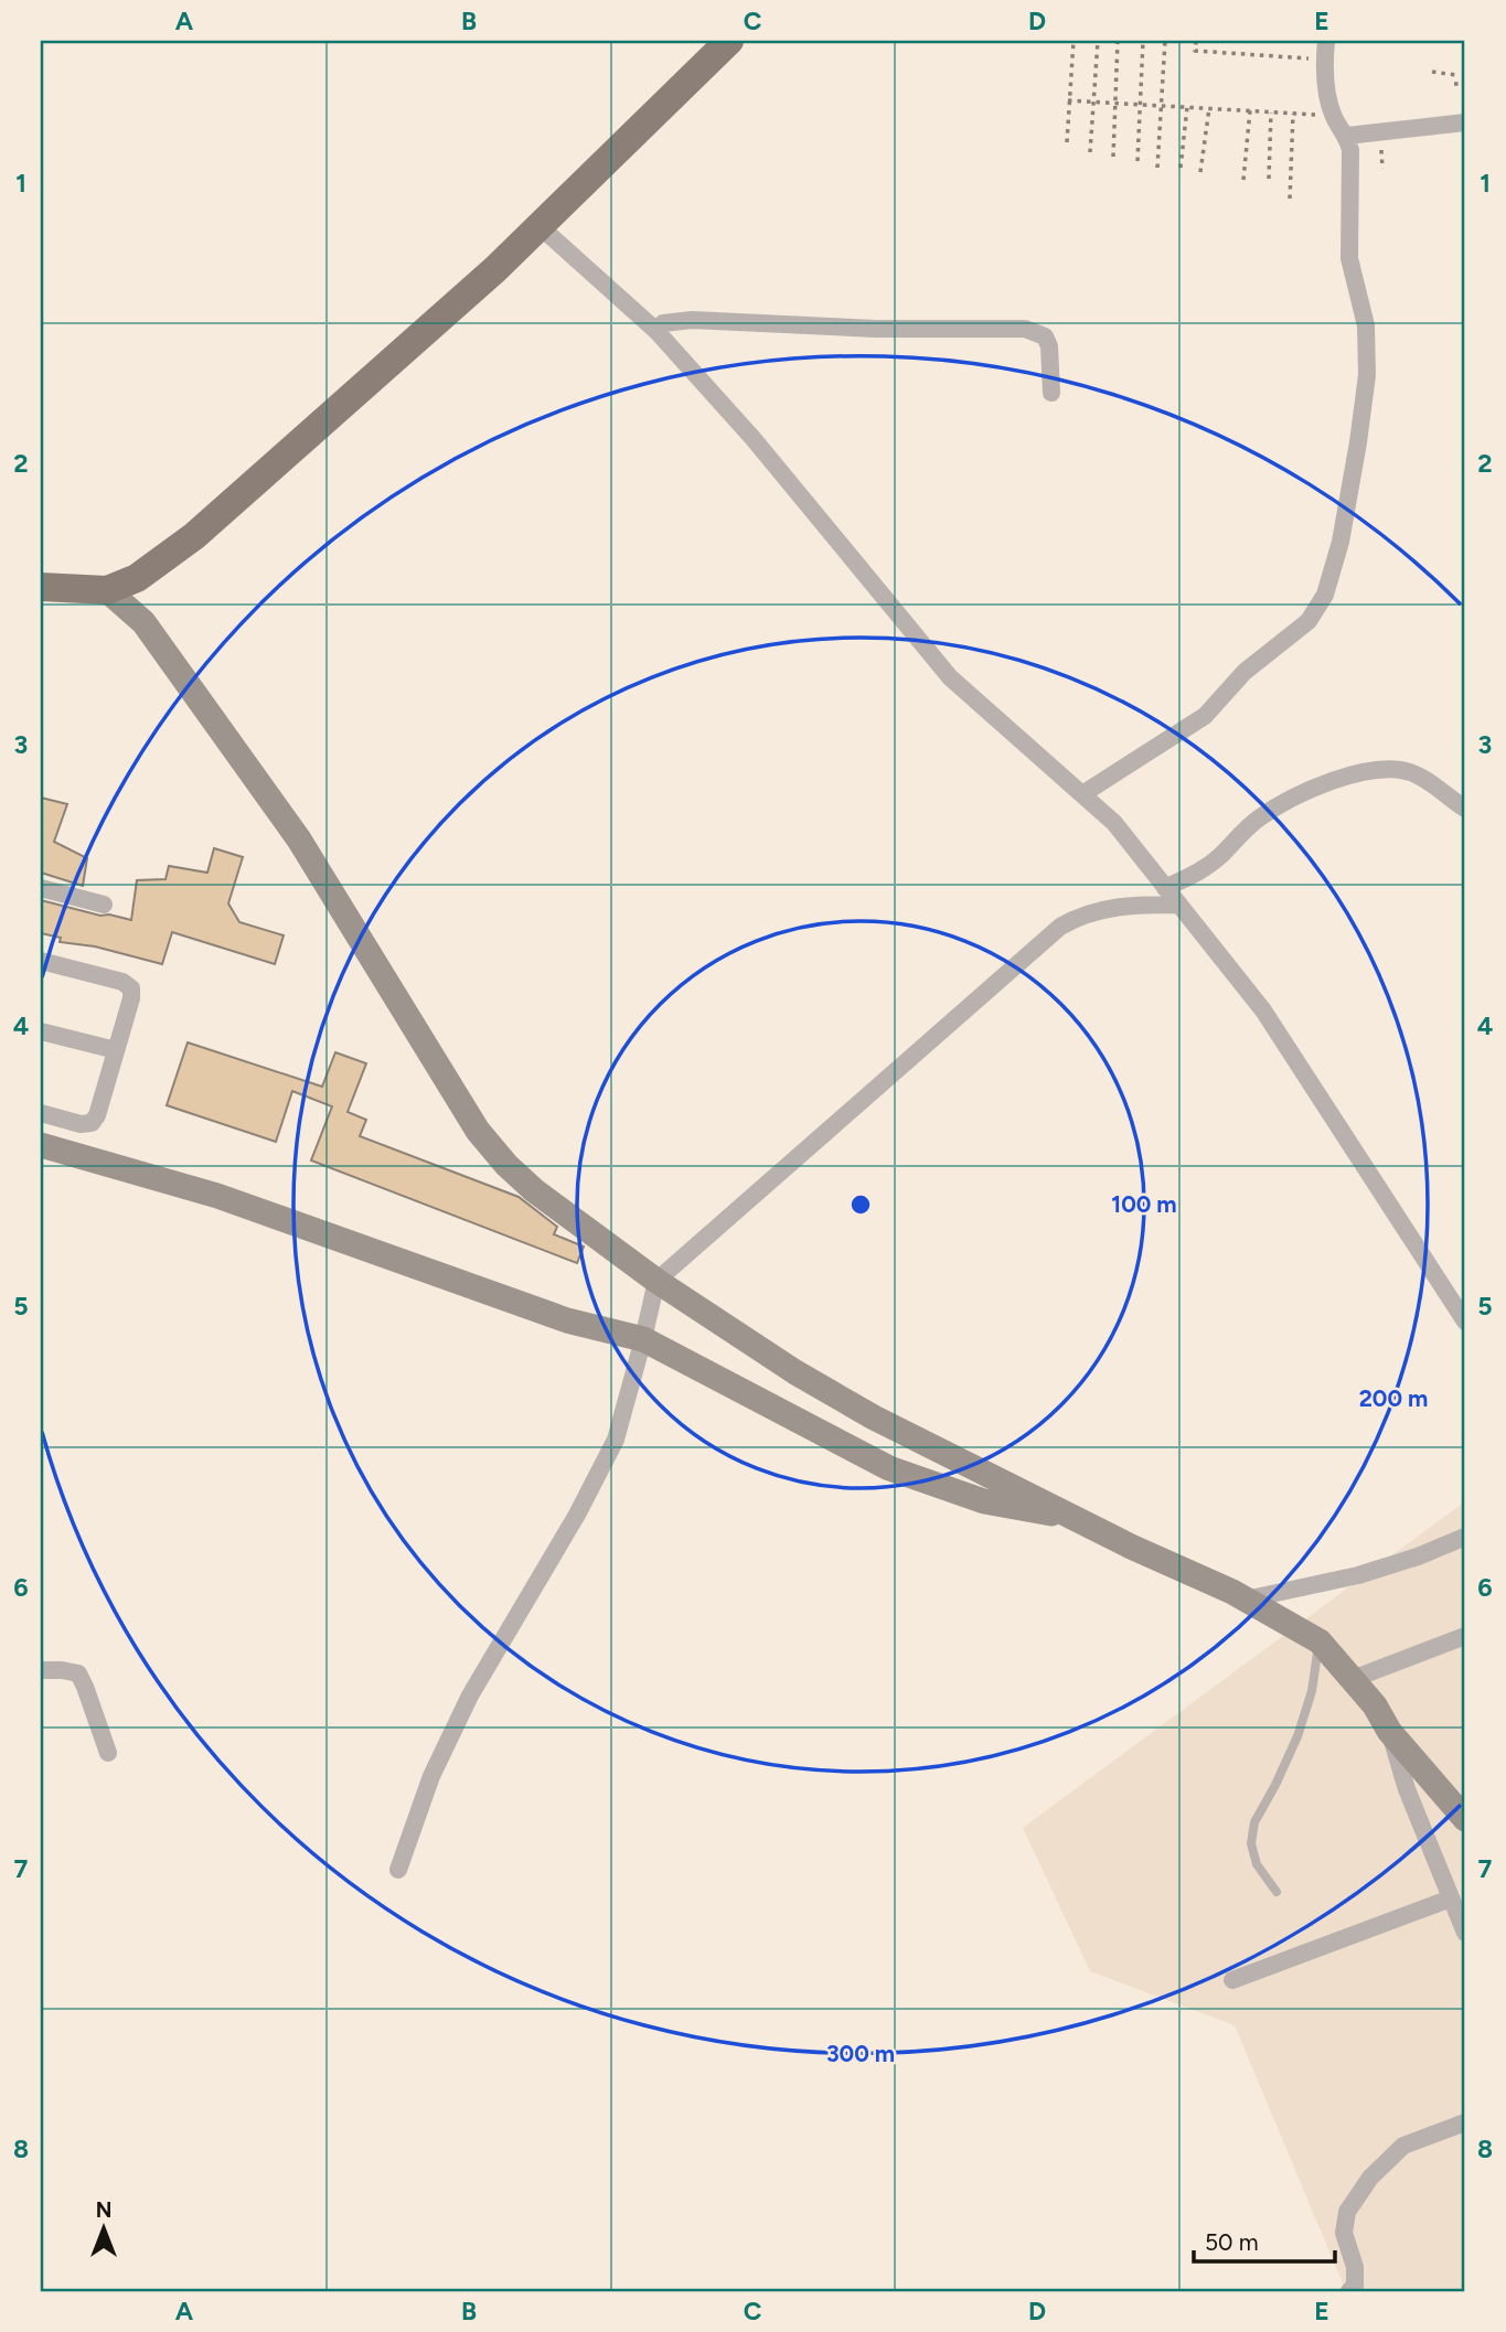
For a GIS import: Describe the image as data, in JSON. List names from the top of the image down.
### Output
{
  "scale_bar": "50 m",
  "north": "top",
  "grid": {
    "columns": [
      "A",
      "B",
      "C",
      "D",
      "E"
    ],
    "rows": [
      "1",
      "2",
      "3",
      "4",
      "5",
      "6",
      "7",
      "8"
    ]
  },
  "rings": ["100 m", "200 m", "300 m"]
}
